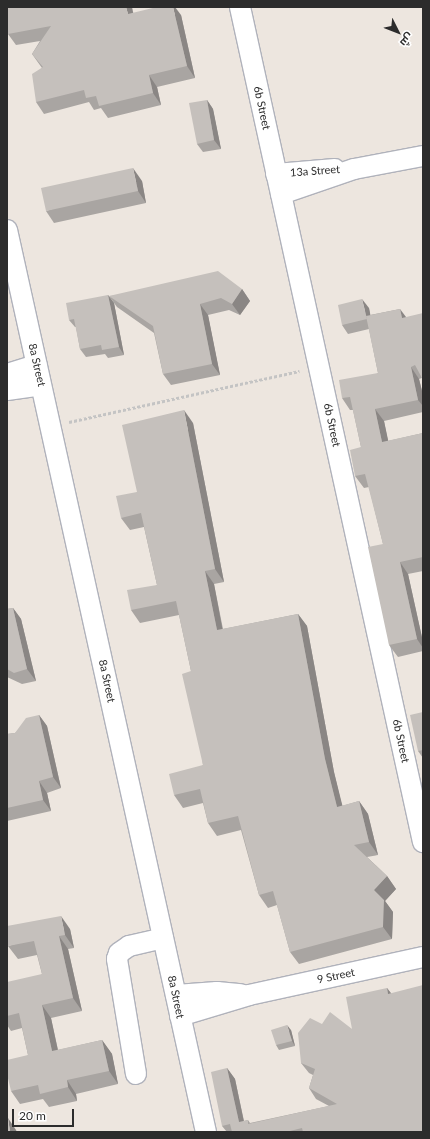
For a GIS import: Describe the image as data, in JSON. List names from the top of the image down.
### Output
{
  "streets": {
    "street": [
      "6b Street",
      "13a Street",
      "8a Street",
      "9 Street"
    ]
  },
  "crossings": [
    ["6b Street", "13a Street"],
    ["8a Street", "9 Street"]
  ],
  "scale_bar": "20 m",
  "north": "bottom right"
}
